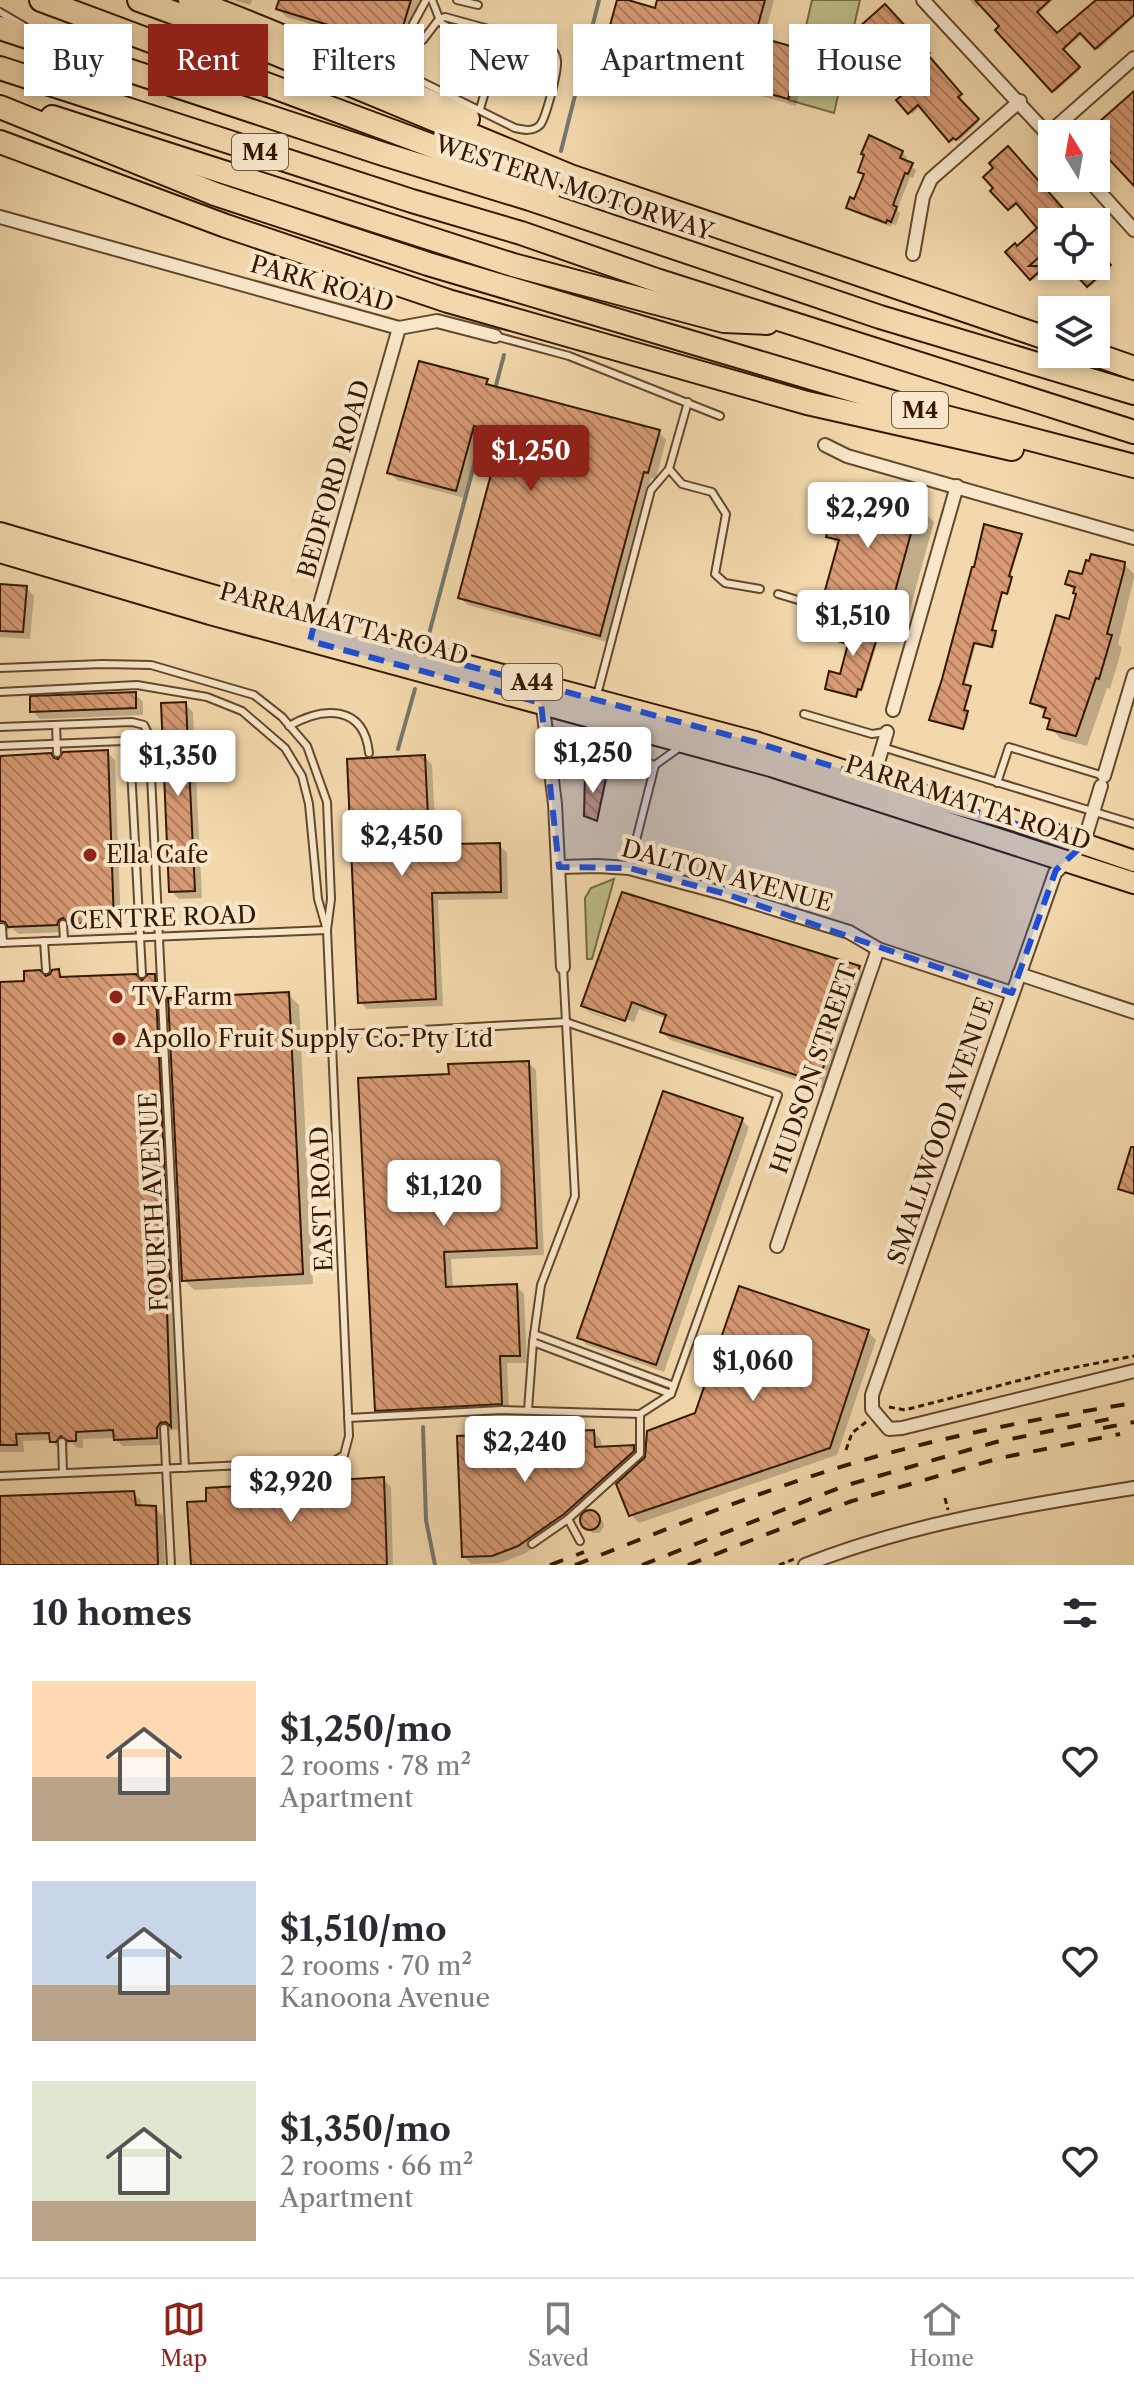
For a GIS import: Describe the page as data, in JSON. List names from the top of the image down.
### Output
{
  "streets": {
    "highway": [
      "M4",
      "WESTERN MOTORWAY",
      "PARRAMATTA ROAD",
      "A44"
    ],
    "street": [
      "PARK ROAD",
      "BEDFORD ROAD",
      "DALTON AVENUE",
      "HUDSON STREET",
      "SMALLWOOD AVENUE"
    ],
    "lane": ["CENTRE ROAD", "EAST ROAD", "FOURTH AVENUE"]
  },
  "crossings": [
    ["PARK ROAD", "BEDFORD ROAD"],
    ["BEDFORD ROAD", "PARRAMATTA ROAD"],
    ["PARRAMATTA ROAD", "SMALLWOOD AVENUE"],
    ["DALTON AVENUE", "HUDSON STREET"],
    ["CENTRE ROAD", "EAST ROAD"],
    ["CENTRE ROAD", "FOURTH AVENUE"],
    ["HUDSON STREET", "SMALLWOOD AVENUE"],
    ["EAST ROAD", "FOURTH AVENUE"]
  ],
  "places": ["Ella Cafe", "TV Farm", "Apollo Fruit Supply Co. Pty Ltd"],
  "north": "top",
  "page": {
    "chip": [
      "Buy",
      "Rent",
      "Filters",
      "New",
      "Apartment",
      "House"
    ],
    "price": [
      "$1,250",
      "$2,290",
      "$1,510",
      "$1,250",
      "$1,350",
      "$2,450",
      "$1,120",
      "$1,060",
      "$2,240",
      "$2,920"
    ],
    "heading": "10 homes",
    "list": [
      {
        "name": "$1,250/mo",
        "note": "2 rooms · 78 m² · Apartment"
      },
      {
        "name": "$1,510/mo",
        "note": "2 rooms · 70 m² · Kanoona Avenue"
      },
      {
        "name": "$1,350/mo",
        "note": "2 rooms · 66 m² · Apartment"
      }
    ],
    "tabs": ["Map", "Saved", "Home"]
  }
}
